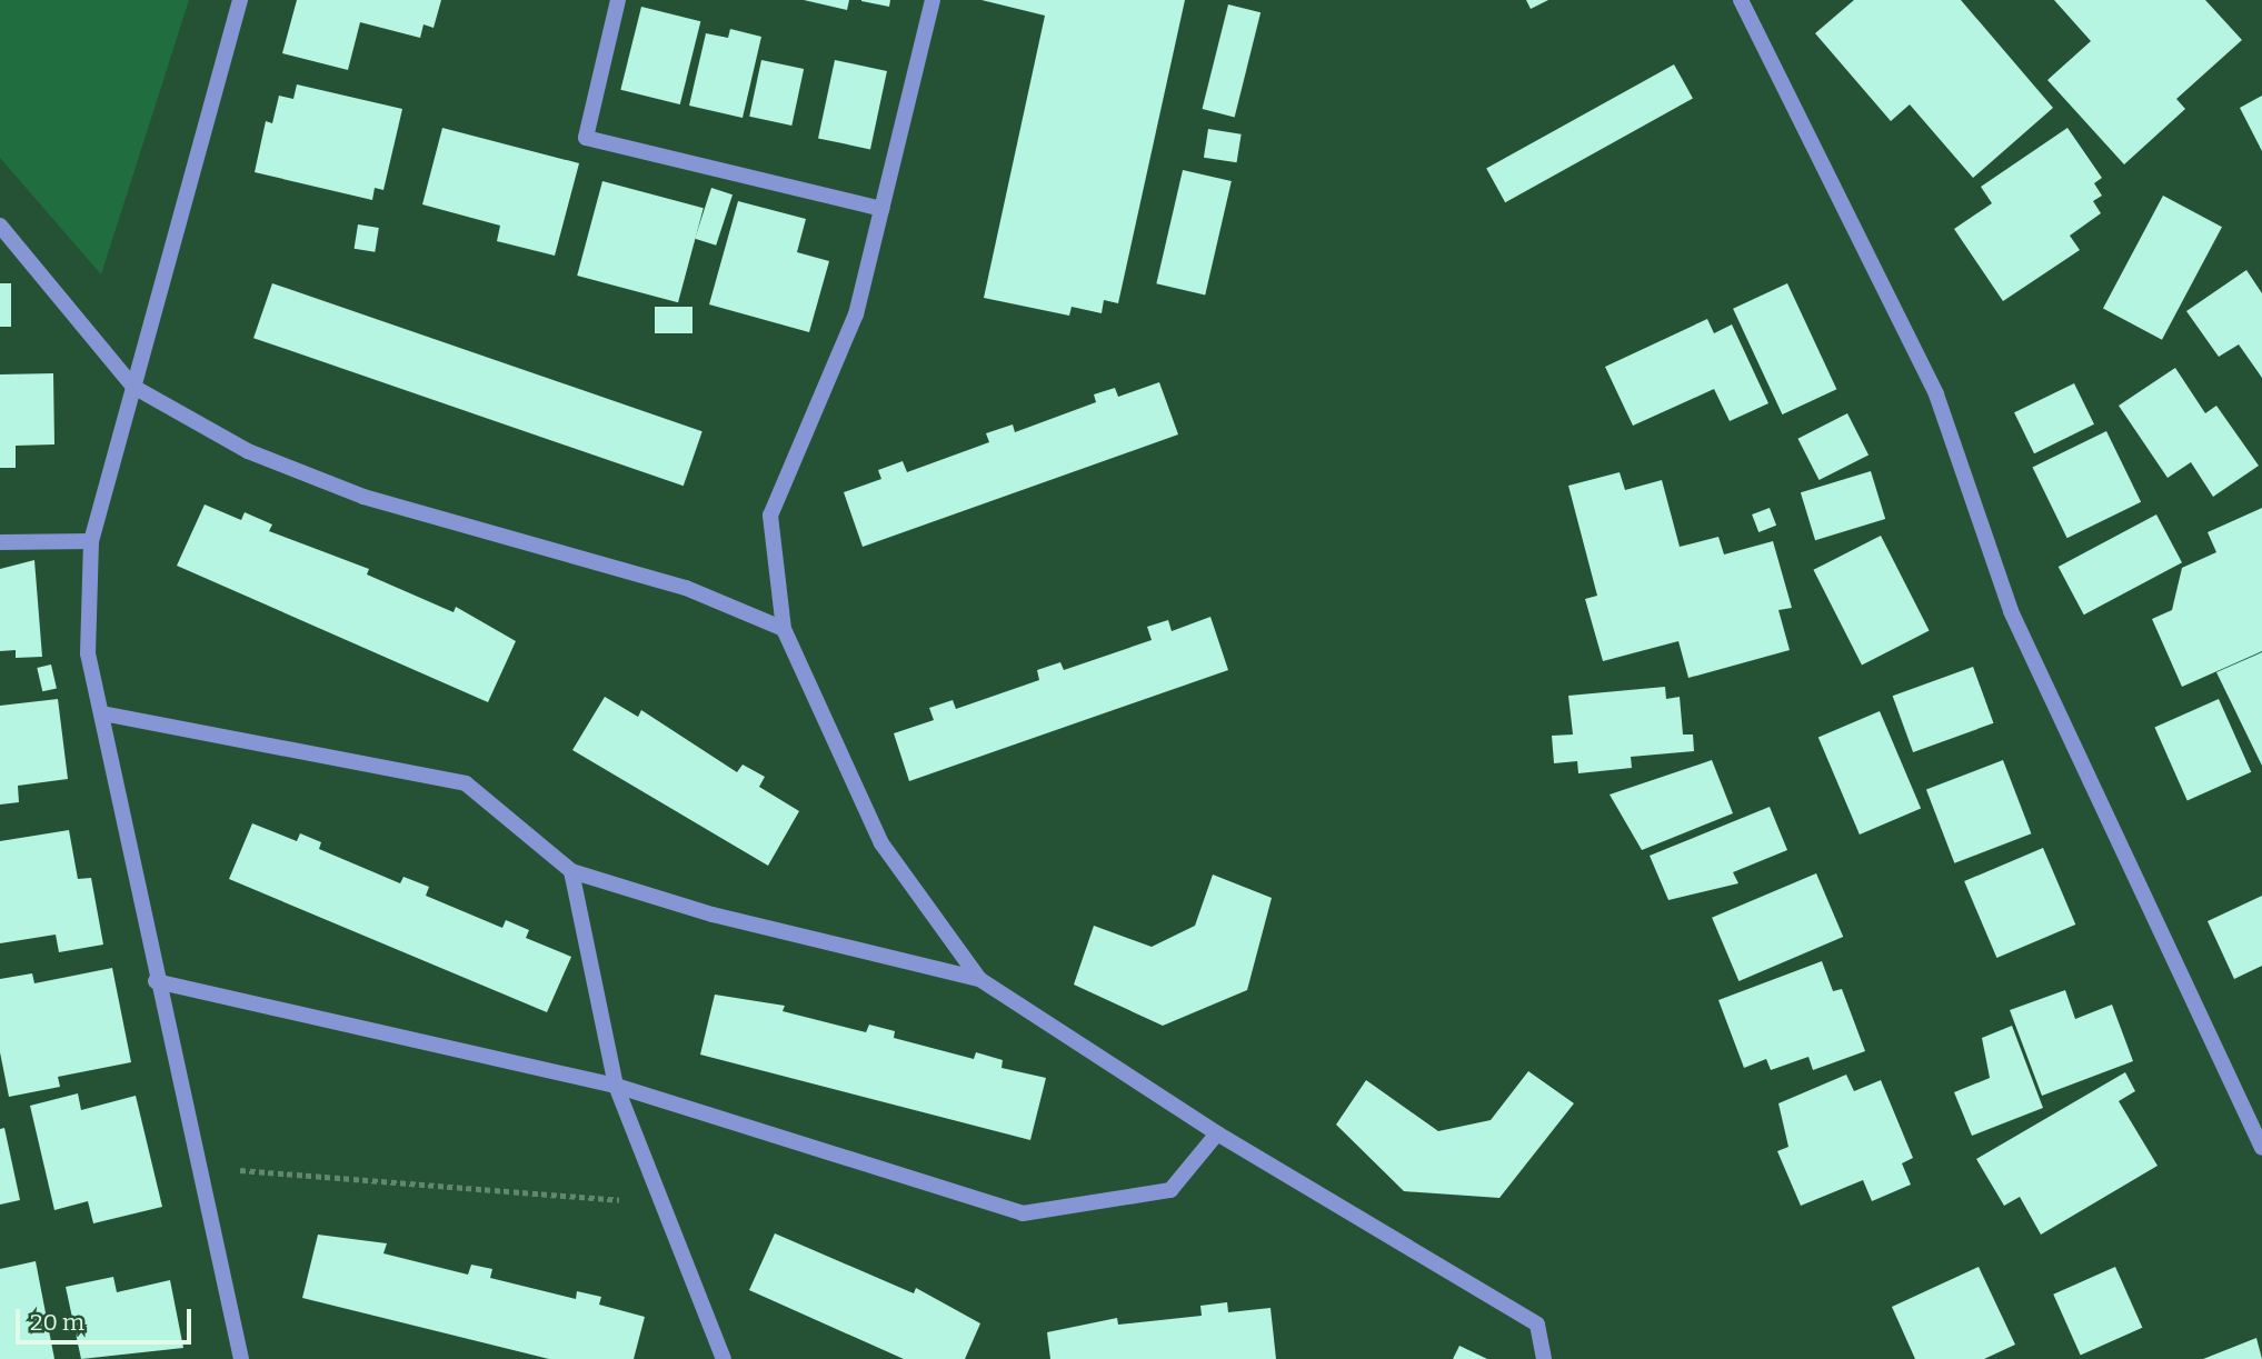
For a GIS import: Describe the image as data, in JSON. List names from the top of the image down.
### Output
{
  "scale_bar": "20 m"
}
